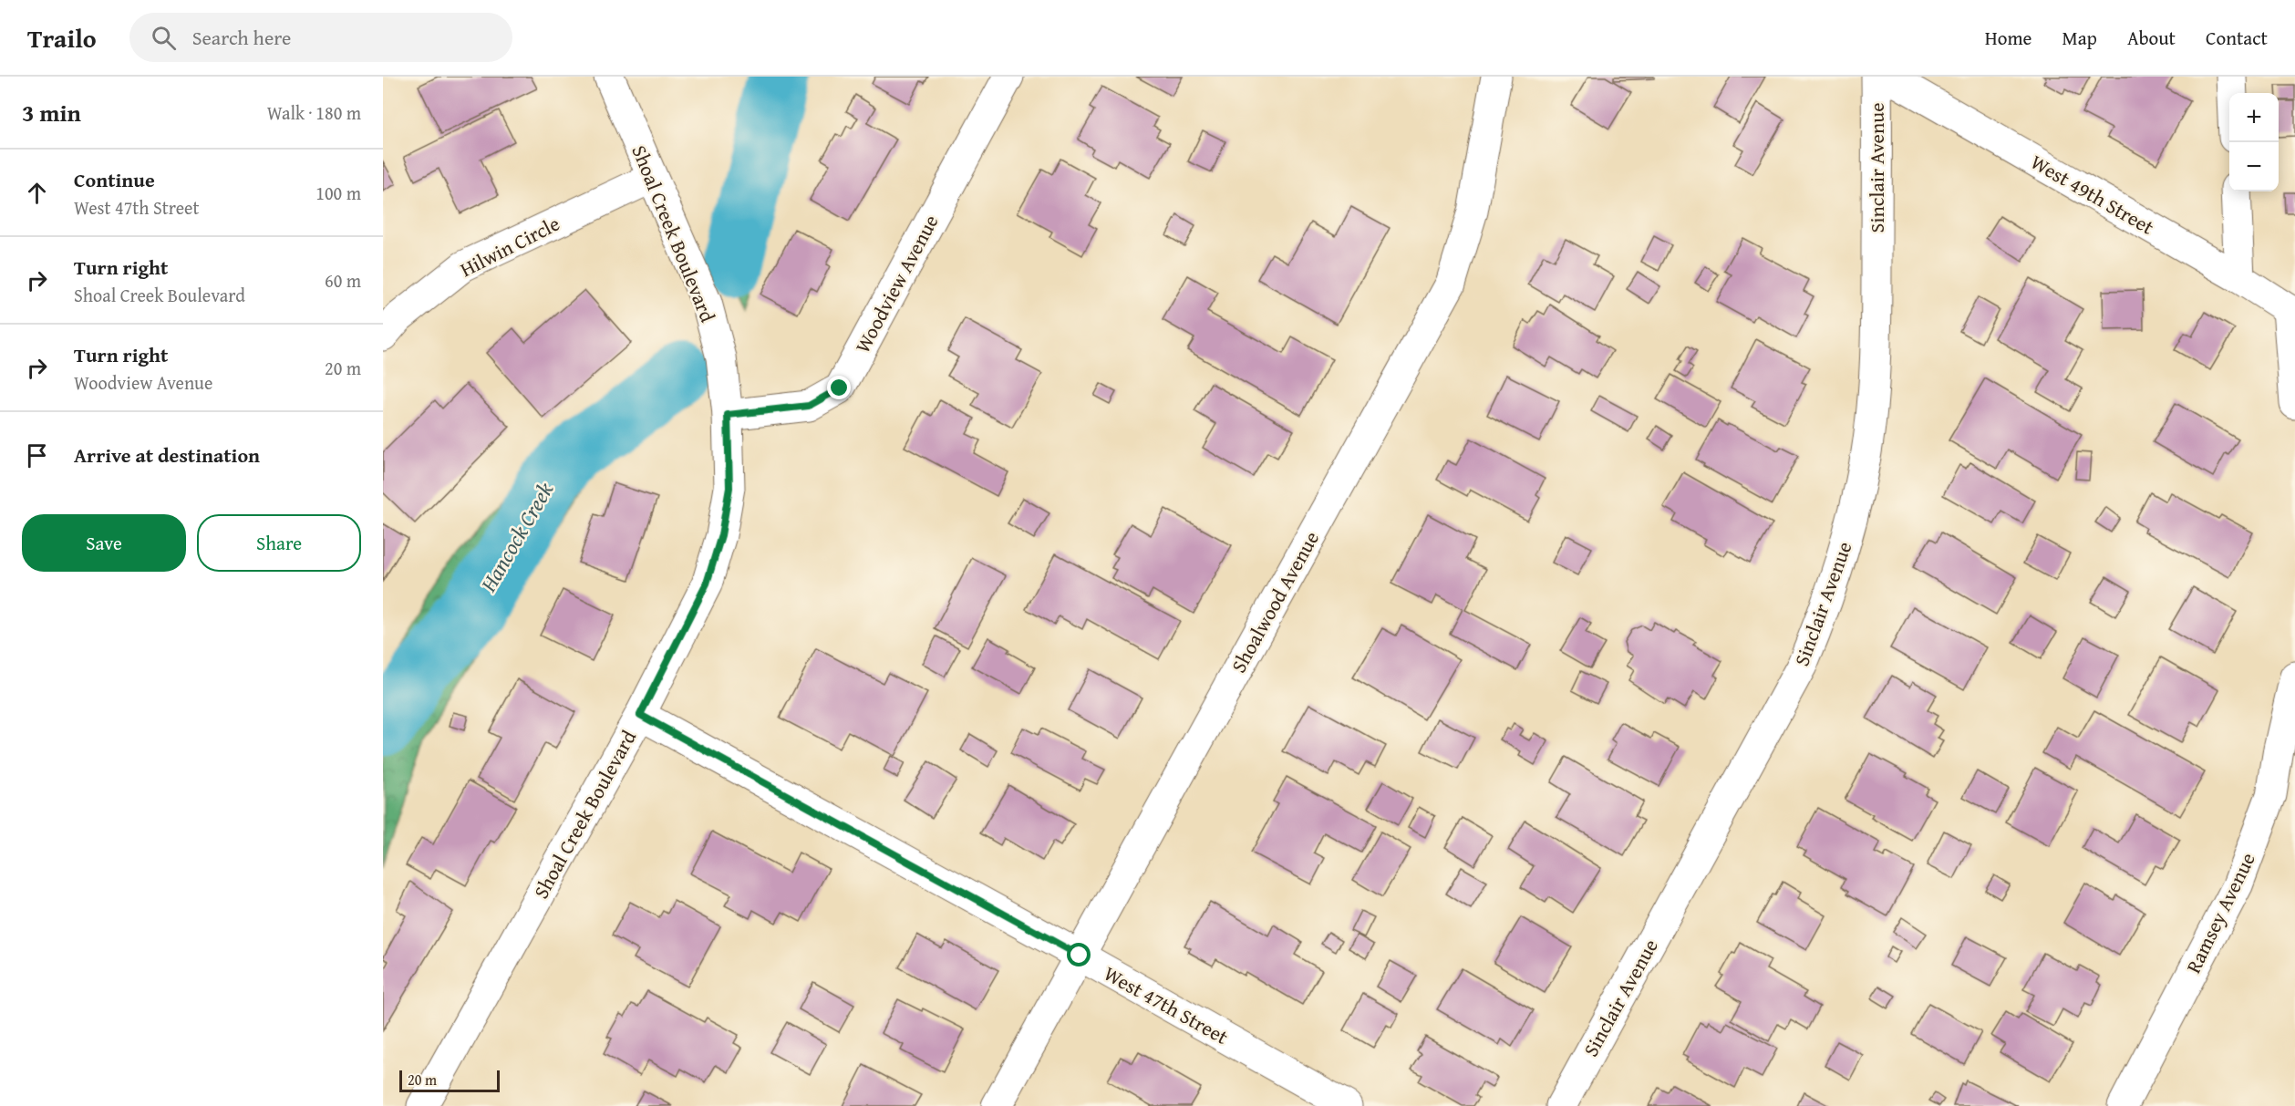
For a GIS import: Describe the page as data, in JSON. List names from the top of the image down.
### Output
{
  "streets": {
    "street": [
      "Sinclair Avenue",
      "West 49th Street",
      "Shoal Creek Boulevard",
      "Hilwin Circle",
      "Woodview Avenue",
      "Shoalwood Avenue",
      "Ramsey Avenue",
      "West 47th Street"
    ]
  },
  "crossings": [
    ["Shoal Creek Boulevard", "Hilwin Circle"],
    ["Shoal Creek Boulevard", "Woodview Avenue"],
    ["Shoal Creek Boulevard", "West 47th Street"],
    ["Shoalwood Avenue", "West 47th Street"]
  ],
  "water": ["Hancock Creek"],
  "scale_bar": "20 m",
  "page": {
    "header": "Trailo",
    "search": "Search here",
    "nav": [
      "Home",
      "Map",
      "About",
      "Contact"
    ],
    "heading": ["3 min", "Walk · 180 m"],
    "map_buttons": ["+", "−"],
    "list": [
      ["Continue", "West 47th Street", "100 m"],
      ["Turn right", "Shoal Creek Boulevard", "60 m"],
      ["Turn right", "Woodview Avenue", "20 m"],
      "Arrive at destination"
    ],
    "buttons": ["Save", "Share"],
    "scale": "20 m"
  }
}
